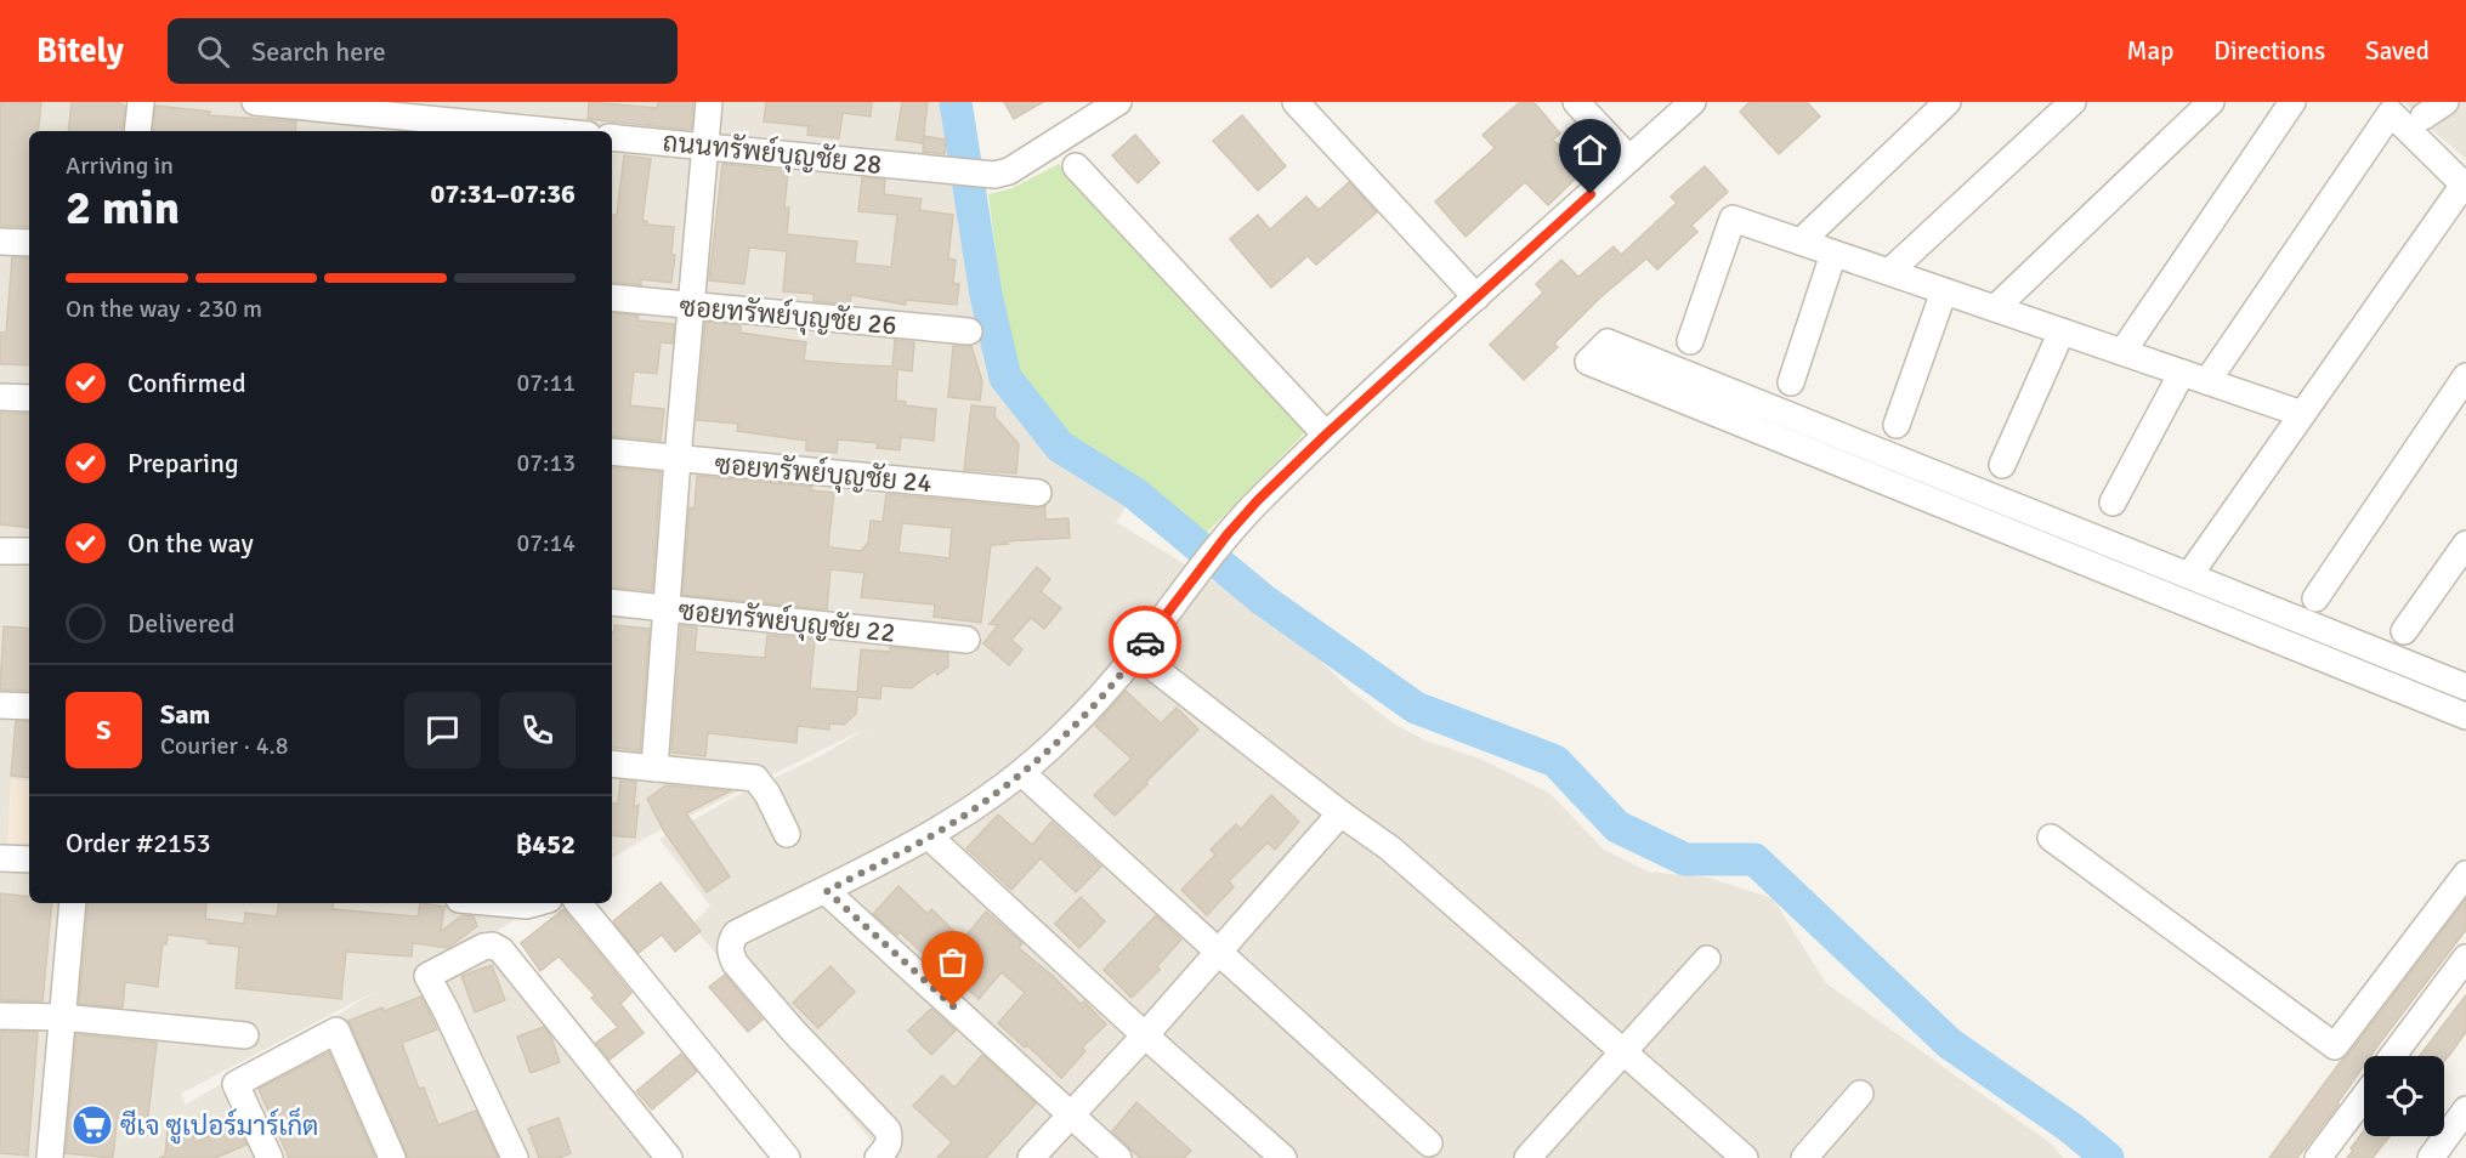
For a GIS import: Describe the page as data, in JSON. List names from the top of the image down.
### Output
{
  "streets": {
    "street": [
      "ถนนทรัพย์บุญชัย 28",
      "ซอยทรัพย์บุญชัย 26",
      "ซอยทรัพย์บุญชัย 24",
      "ซอยทรัพย์บุญชัย 22"
    ]
  },
  "places": {
    "supermarket": ["ซีเจ ซูเปอร์มาร์เก็ต"]
  },
  "page": {
    "header": "Bitely",
    "search": "Search here",
    "nav": ["Map", "Directions", "Saved"],
    "heading": ["2 min", "Arriving in", "07:31–07:36"],
    "panel": [
      "Sam",
      "Courier · 4.8",
      "Order #2153",
      "฿452"
    ],
    "bar": "On the way · 230 m",
    "list": [
      ["Confirmed", "07:11"],
      ["Preparing", "07:13"],
      ["On the way", "07:14"],
      "Delivered"
    ],
    "round": "S"
  }
}
